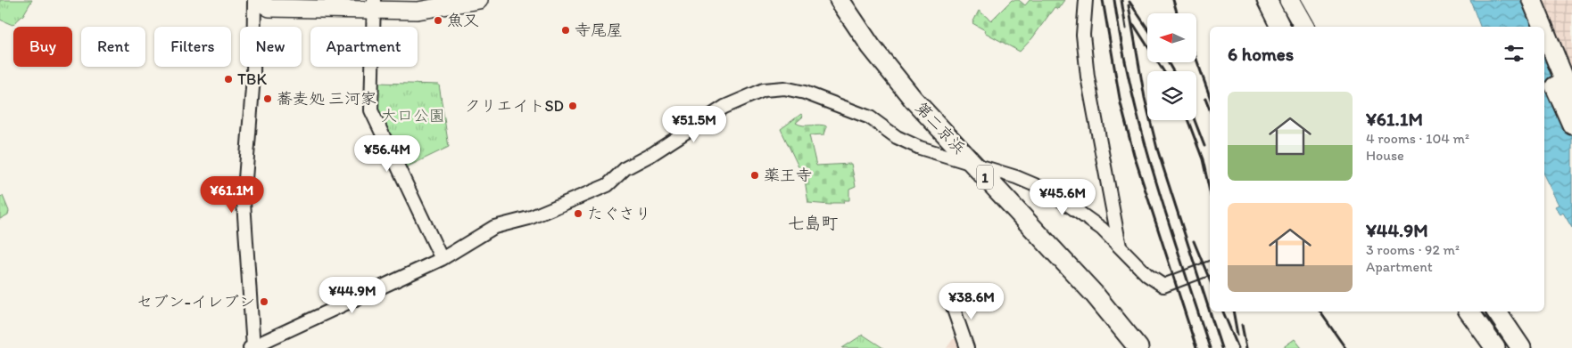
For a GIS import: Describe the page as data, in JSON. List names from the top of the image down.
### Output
{
  "streets": {
    "highway": ["第二京浜", "1"]
  },
  "districts": ["七島町"],
  "parks": ["大口公園"],
  "places": [
    "魚又",
    "寺尾屋",
    "TBK",
    "蕎麦処 三河家",
    "クリエイトSD",
    "薬王寺",
    "たぐさり",
    "セブン-イレブン"
  ],
  "north": "left",
  "page": {
    "chip": [
      "Buy",
      "Rent",
      "Filters",
      "New",
      "Apartment"
    ],
    "heading": "6 homes",
    "list": [
      {
        "name": "¥61.1M",
        "note": "4 rooms · 104 m² · House"
      },
      {
        "name": "¥44.9M",
        "note": "3 rooms · 92 m² · Apartment"
      }
    ],
    "price": [
      "¥51.5M",
      "¥56.4M",
      "¥61.1M",
      "¥45.6M",
      "¥44.9M",
      "¥38.6M"
    ]
  }
}
